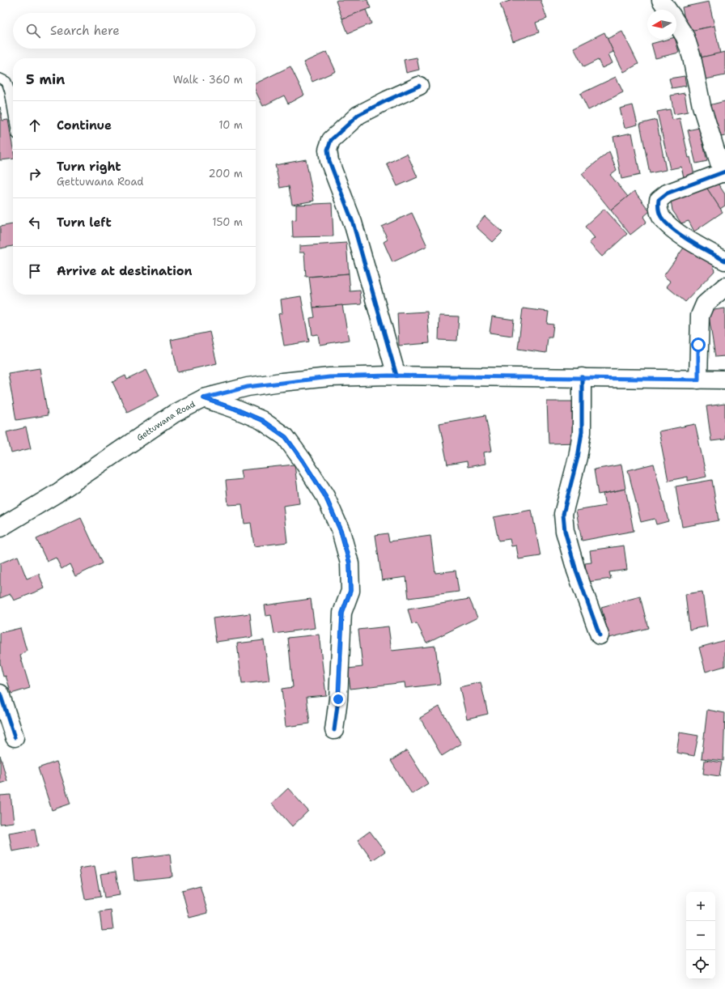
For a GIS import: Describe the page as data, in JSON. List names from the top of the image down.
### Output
{
  "streets": {
    "street": ["Gettuwana Road"]
  },
  "north": "left",
  "page": {
    "search": "Search here",
    "heading": ["5 min", "Walk · 360 m"],
    "list": [
      ["Continue", "10 m"],
      ["Turn right", "Gettuwana Road", "200 m"],
      ["Turn left", "150 m"],
      "Arrive at destination"
    ],
    "map_buttons": ["+", "−"]
  }
}
